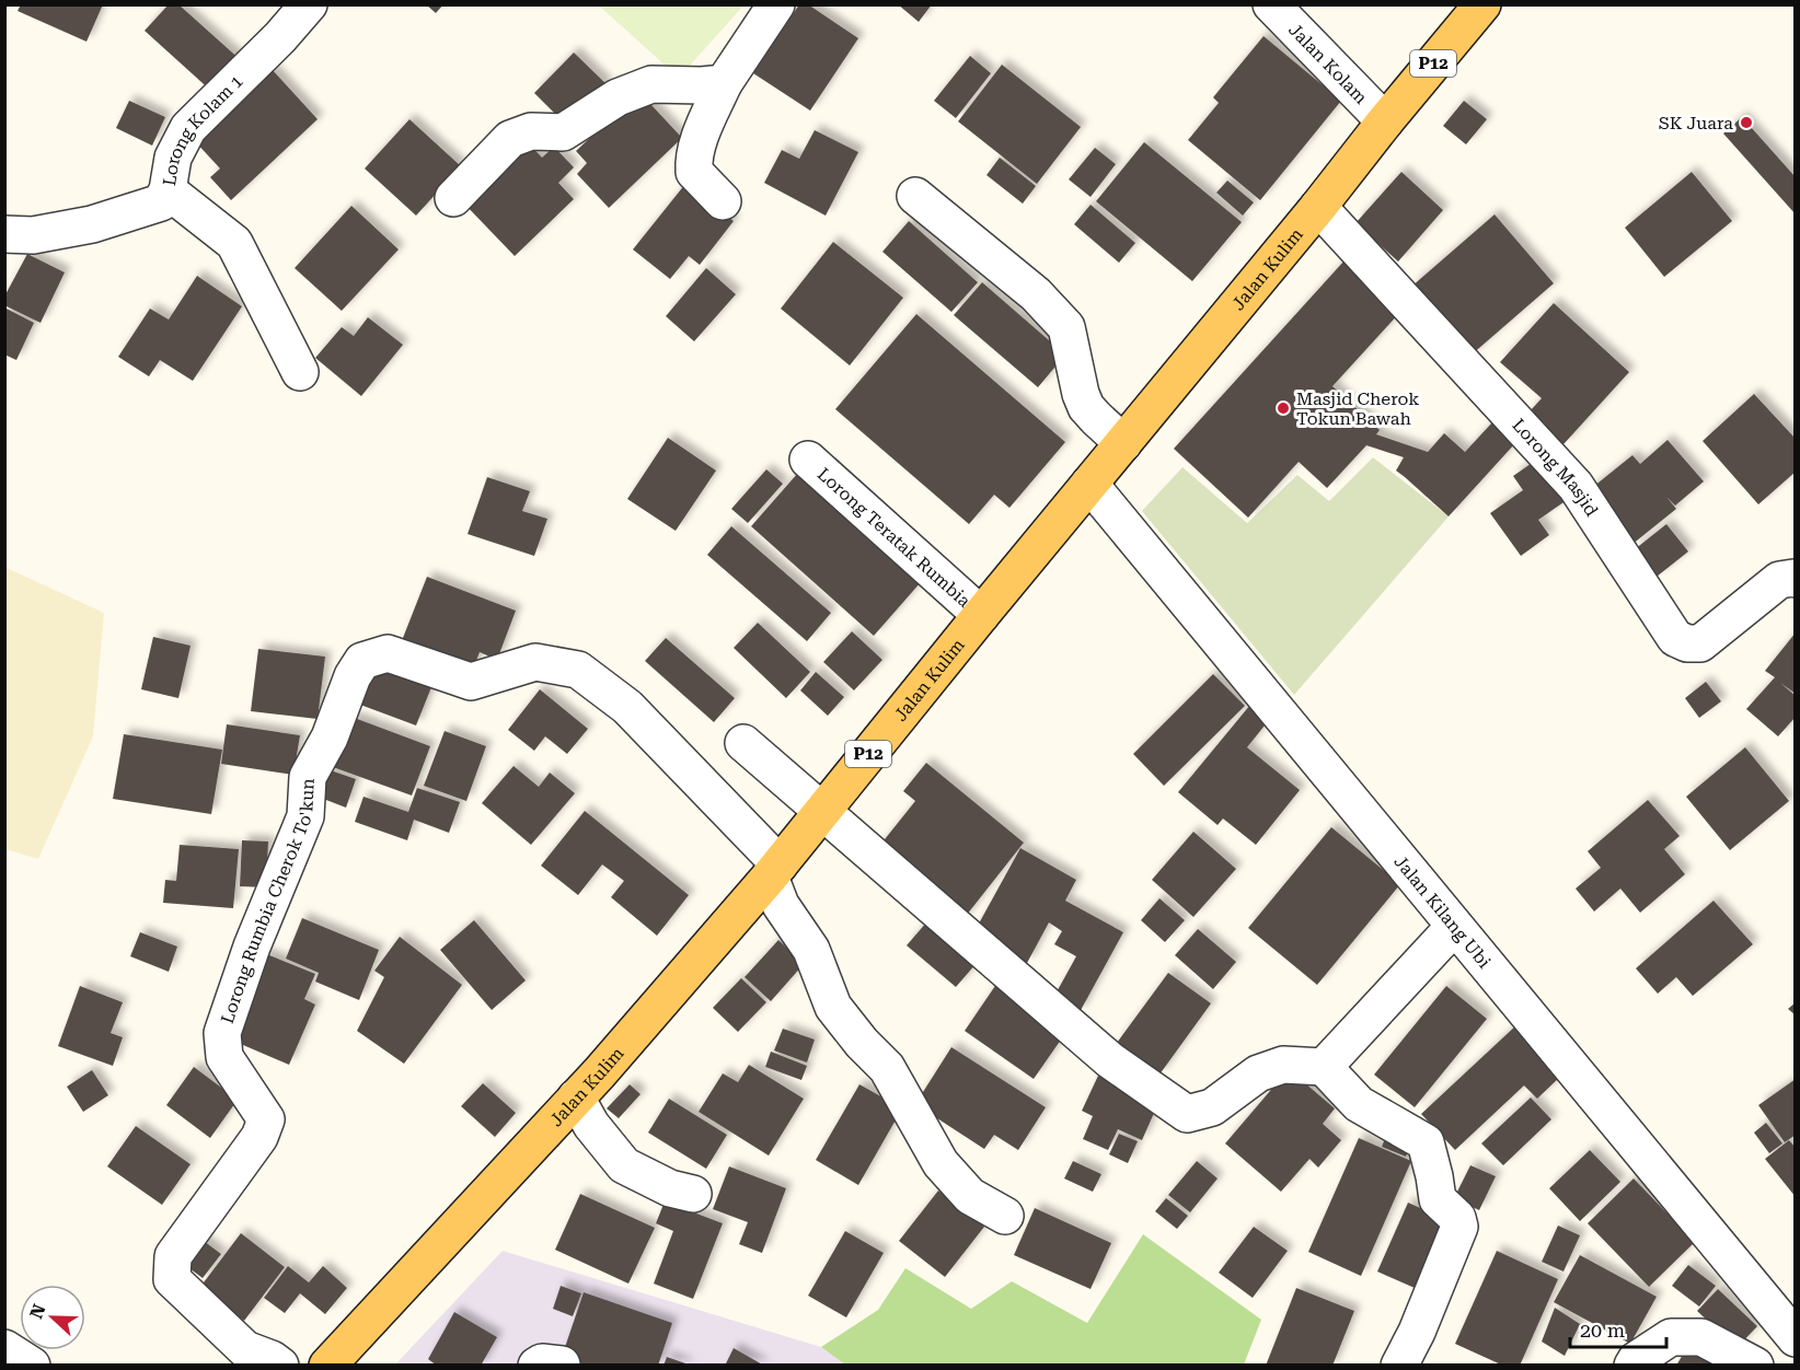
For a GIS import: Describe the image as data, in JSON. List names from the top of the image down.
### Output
{
  "streets": {
    "main road": ["P12", "Jalan Kulim"],
    "street": [
      "Jalan Kolam",
      "Lorong Kolam 1",
      "Lorong Masjid",
      "Lorong Teratak Rumbia",
      "Lorong Rumbia Cherok To'kun",
      "Jalan Kilang Ubi"
    ]
  },
  "crossings": [
    ["Jalan Kolam", "Jalan Kulim"],
    ["Jalan Kulim", "Lorong Masjid"],
    ["Jalan Kulim", "Lorong Teratak Rumbia"],
    ["Jalan Kulim", "Lorong Rumbia Cherok To'kun"],
    ["Jalan Kulim", "Jalan Kilang Ubi"]
  ],
  "places": ["SK Juara", "Masjid Cherok Tokun Bawah"],
  "scale_bar": "20 m",
  "north": "left"
}
